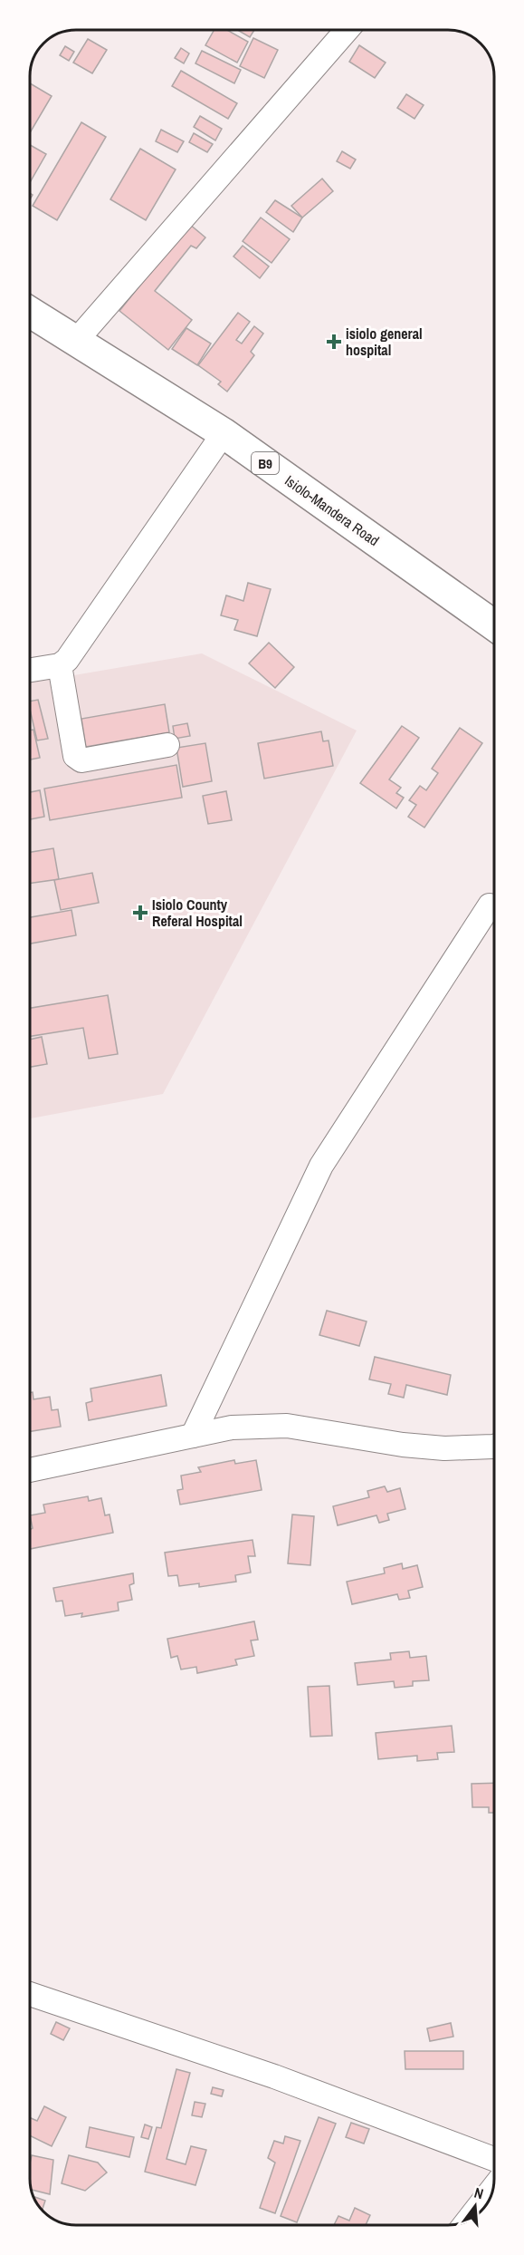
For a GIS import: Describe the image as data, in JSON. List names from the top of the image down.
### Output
{
  "streets": {
    "highway": ["B9", "Isiolo-Mandera Road"]
  },
  "places": {
    "health": ["isiolo general hospital", "Isiolo County Referal Hospital"]
  },
  "north": "top"
}
